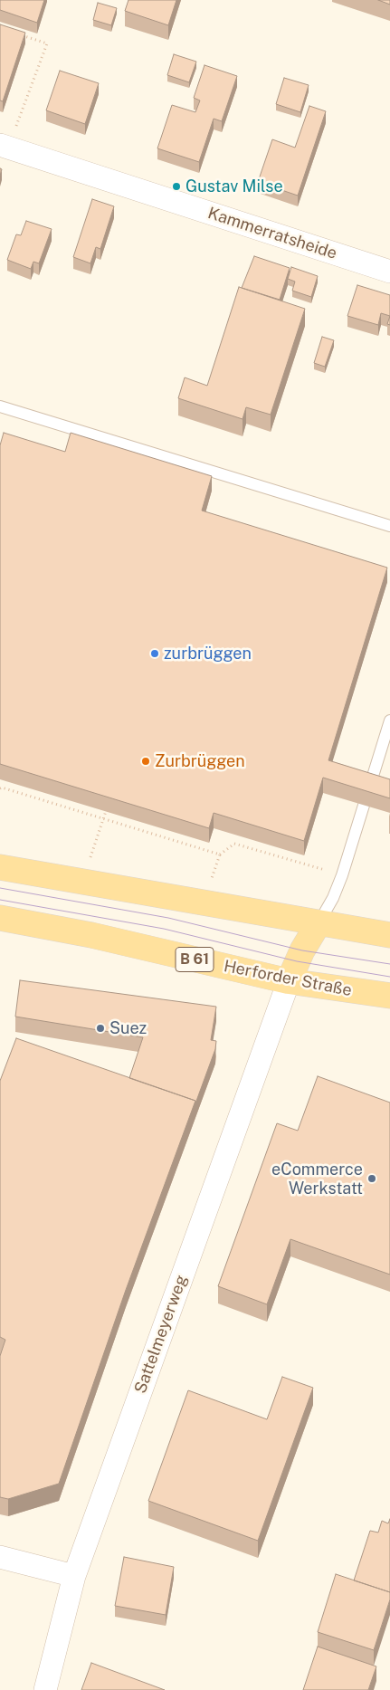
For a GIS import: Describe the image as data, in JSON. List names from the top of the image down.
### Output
{
  "streets": {
    "main road": ["B 61", "Herforder Straße"],
    "street": ["Kammerratsheide", "Sattelmeyerweg"]
  },
  "crossings": [
    ["Herforder Straße", "Sattelmeyerweg"]
  ],
  "places": [
    "Gustav Milse",
    "zurbrüggen",
    "Zurbrüggen",
    "Suez",
    "eCommerce Werkstatt"
  ]
}
